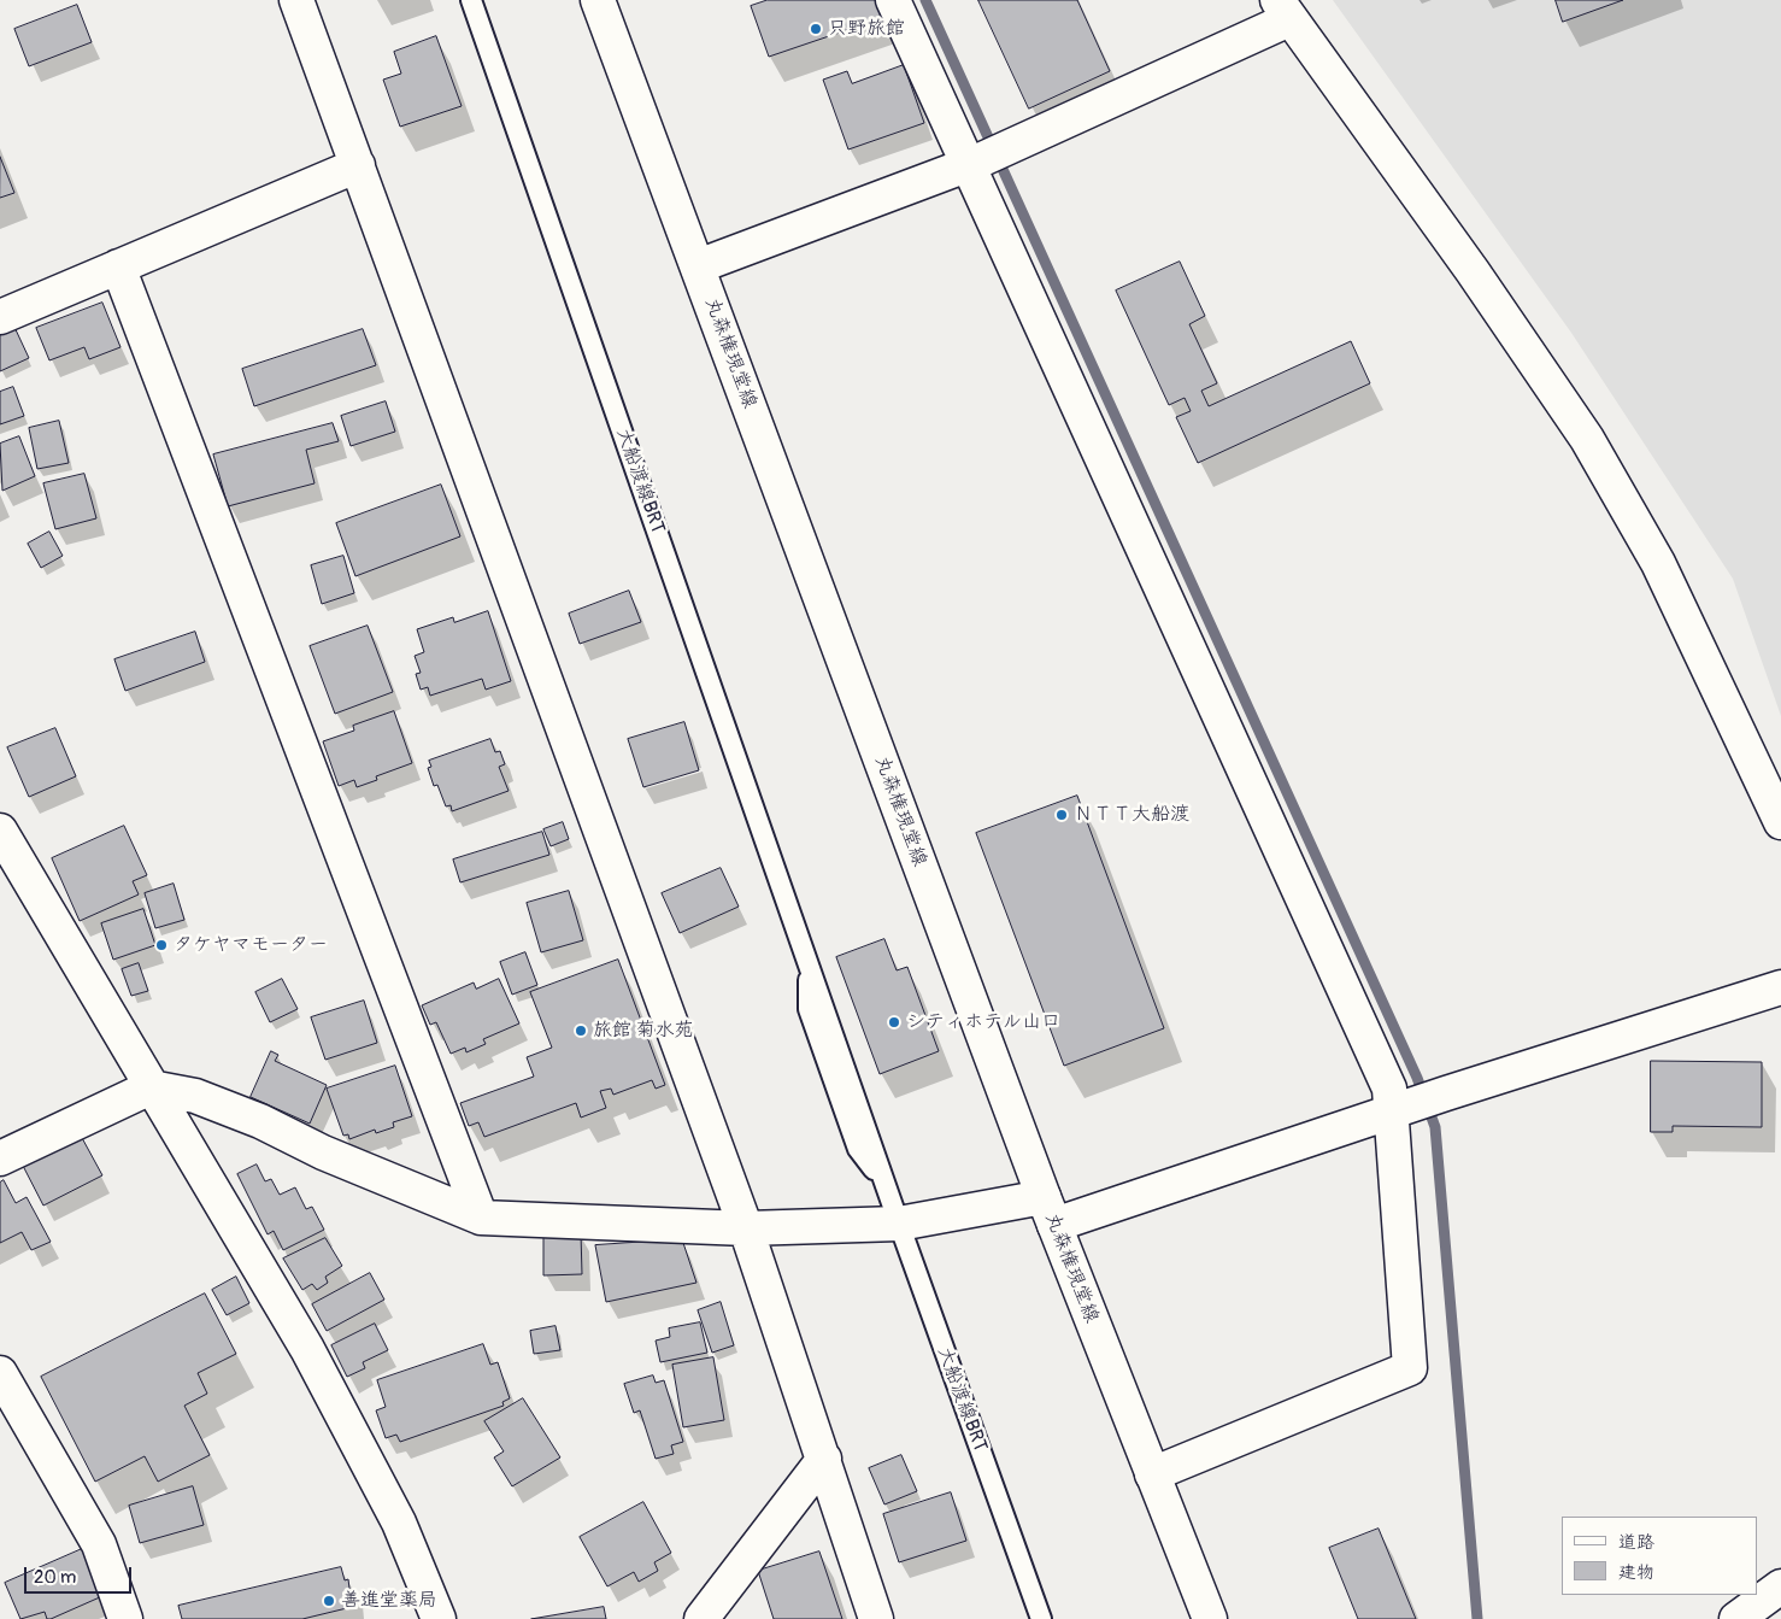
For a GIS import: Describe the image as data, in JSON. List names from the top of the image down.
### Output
{
  "streets": {
    "street": ["丸森権現堂線"],
    "lane": ["大船渡線BRT"]
  },
  "places": [
    "只野旅館",
    "ＮＴＴ大船渡",
    "タケヤマモーター",
    "シティホテル山口",
    "旅館 菊水苑",
    "善進堂薬局"
  ],
  "legend": ["道路", "建物"],
  "scale_bar": "20 m"
}
